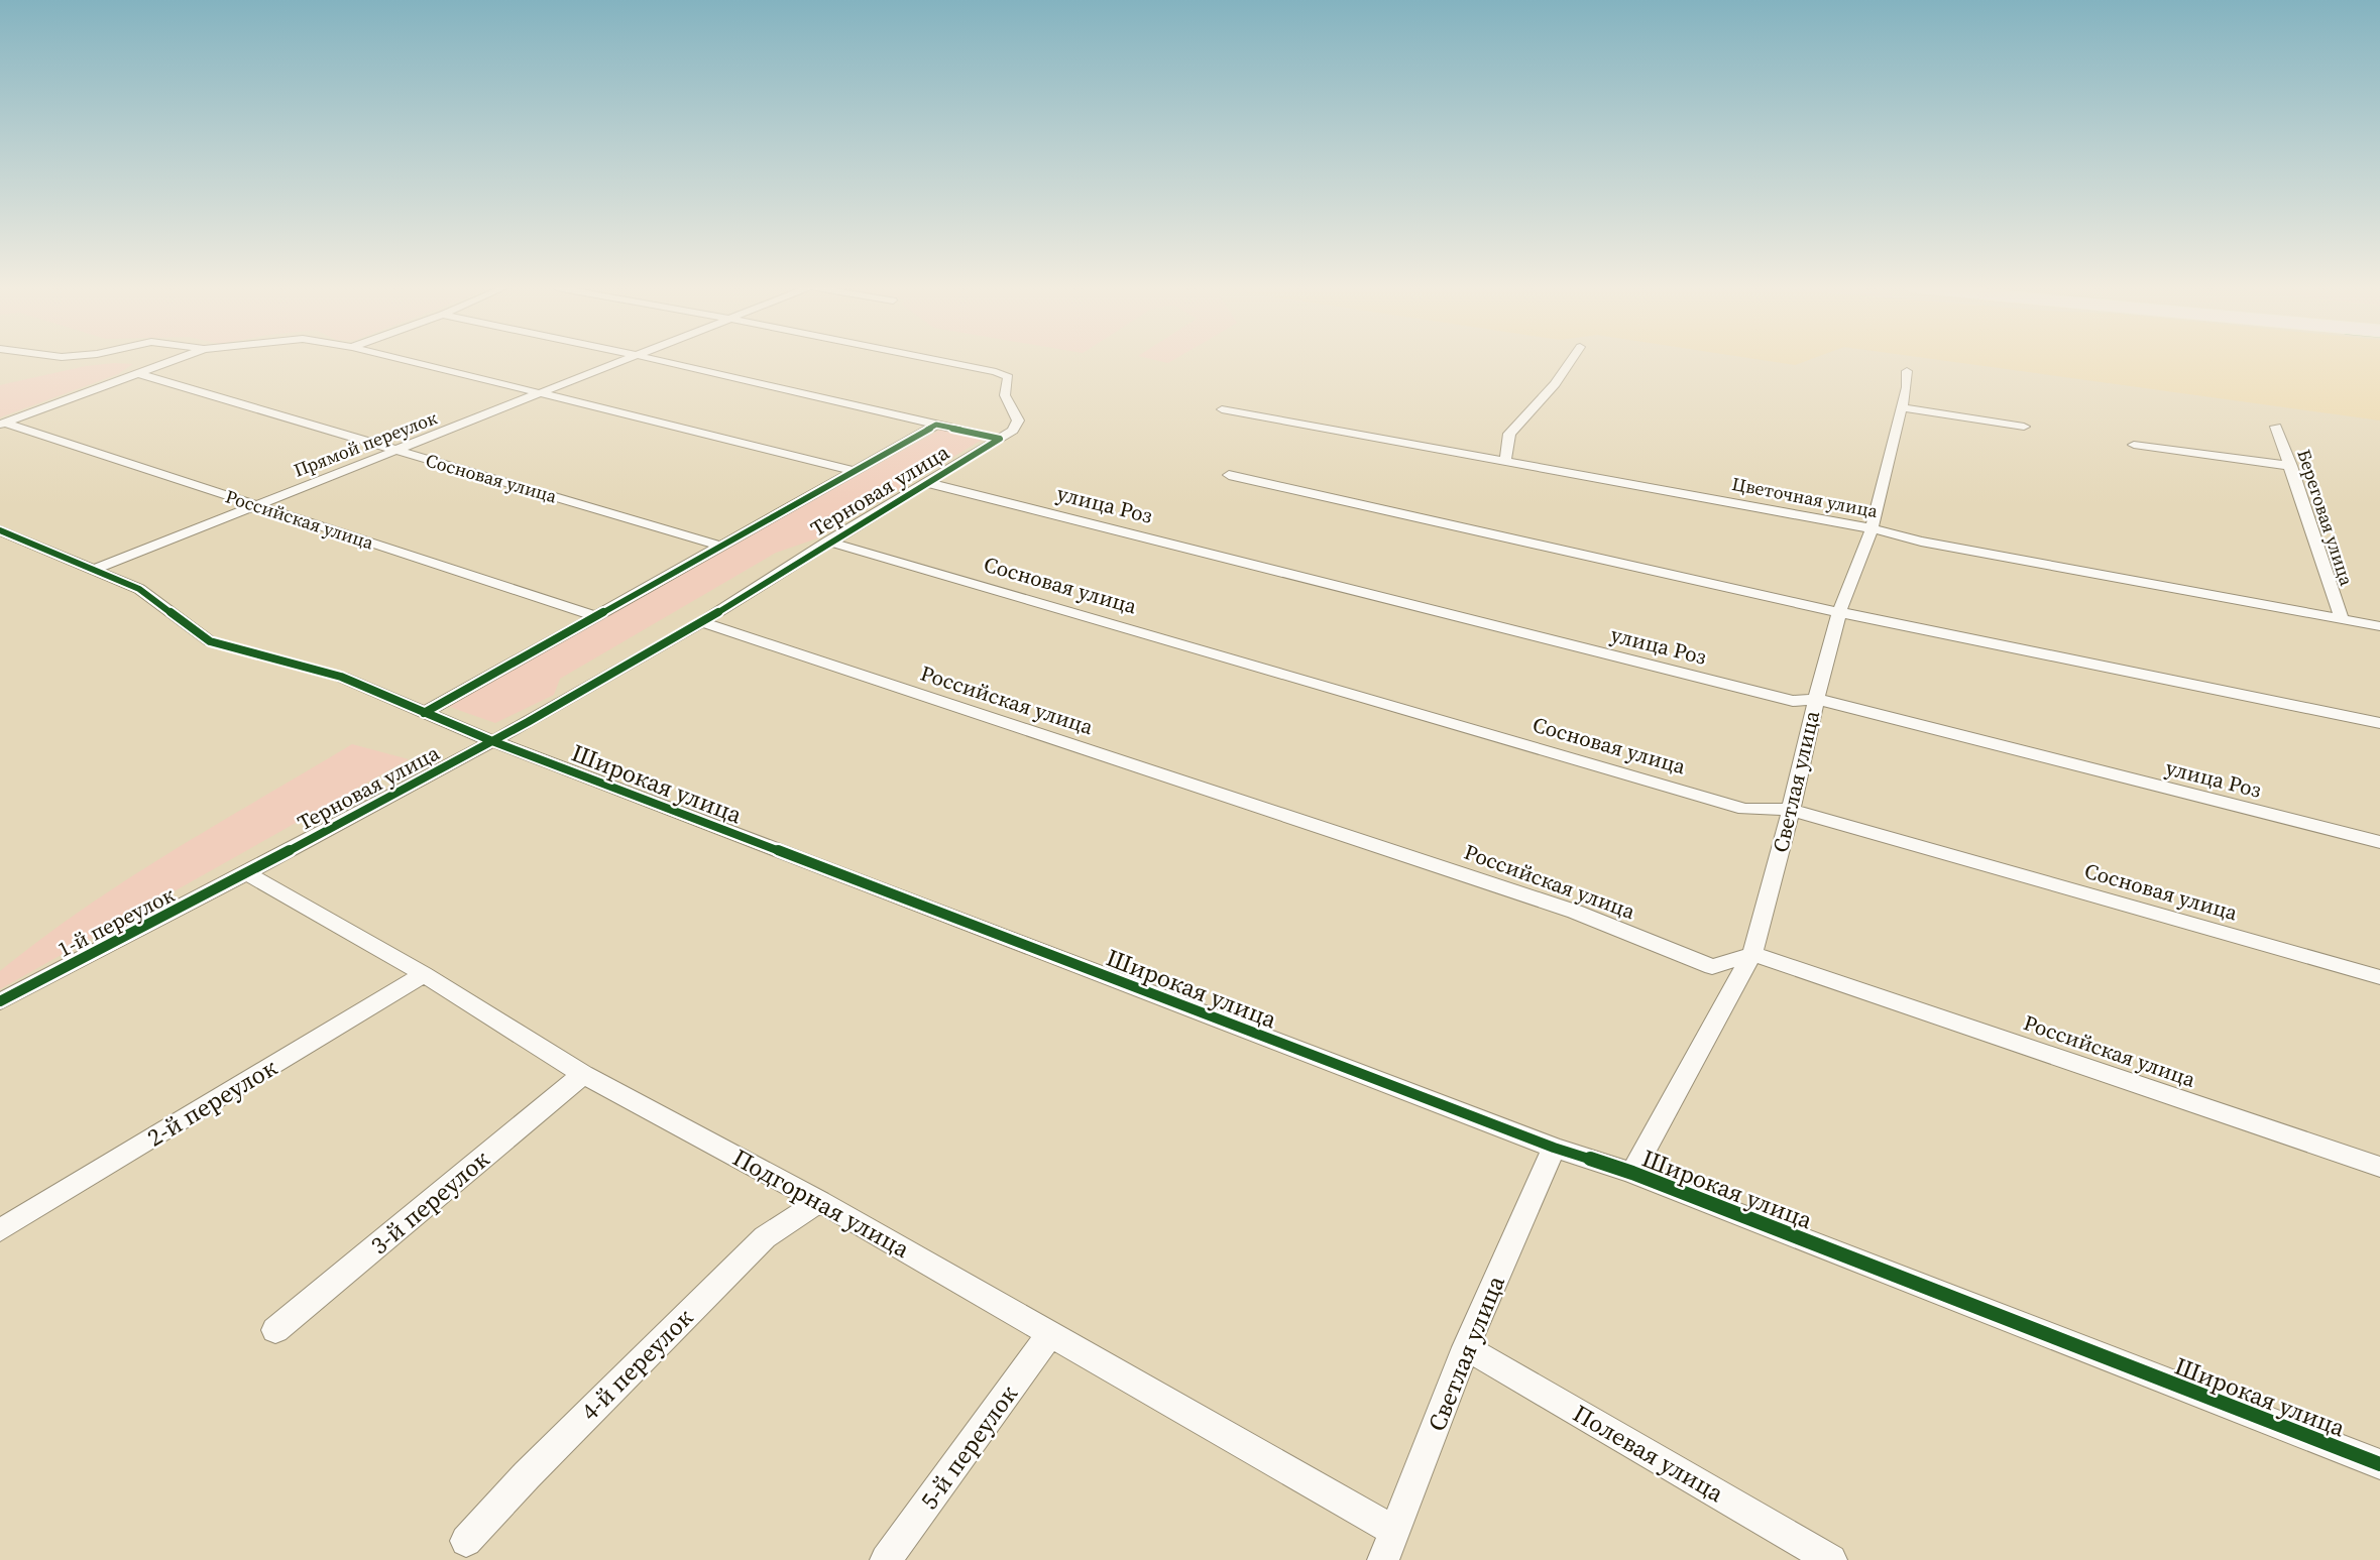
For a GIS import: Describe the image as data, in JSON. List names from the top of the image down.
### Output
{
  "streets": {
    "street": [
      "Прямой переулок",
      "Сосновая улица",
      "Терновая улица",
      "Цветочная улица",
      "улица Роз",
      "Береговая улица",
      "Российская улица",
      "Светлая улица",
      "Широкая улица",
      "1-й переулок",
      "2-й переулок",
      "3-й переулок",
      "Подгорная улица",
      "4-й переулок",
      "5-й переулок",
      "Полевая улица"
    ]
  },
  "crossings": [
    ["Прямой переулок", "Сосновая улица"],
    ["Прямой переулок", "Российская улица"],
    ["Прямой переулок", "Широкая улица"],
    ["Сосновая улица", "Терновая улица"],
    ["Сосновая улица", "Светлая улица"],
    ["Терновая улица", "улица Роз"],
    ["Терновая улица", "Российская улица"],
    ["Терновая улица", "Широкая улица"],
    ["Терновая улица", "1-й переулок"],
    ["Терновая улица", "Подгорная улица"],
    ["Цветочная улица", "Береговая улица"],
    ["Цветочная улица", "Светлая улица"],
    ["улица Роз", "Светлая улица"],
    ["Российская улица", "Светлая улица"],
    ["Светлая улица", "Широкая улица"],
    ["Светлая улица", "Подгорная улица"],
    ["Светлая улица", "Полевая улица"],
    ["1-й переулок", "Подгорная улица"],
    ["2-й переулок", "Подгорная улица"],
    ["3-й переулок", "Подгорная улица"],
    ["Подгорная улица", "4-й переулок"],
    ["Подгорная улица", "5-й переулок"]
  ]
}
